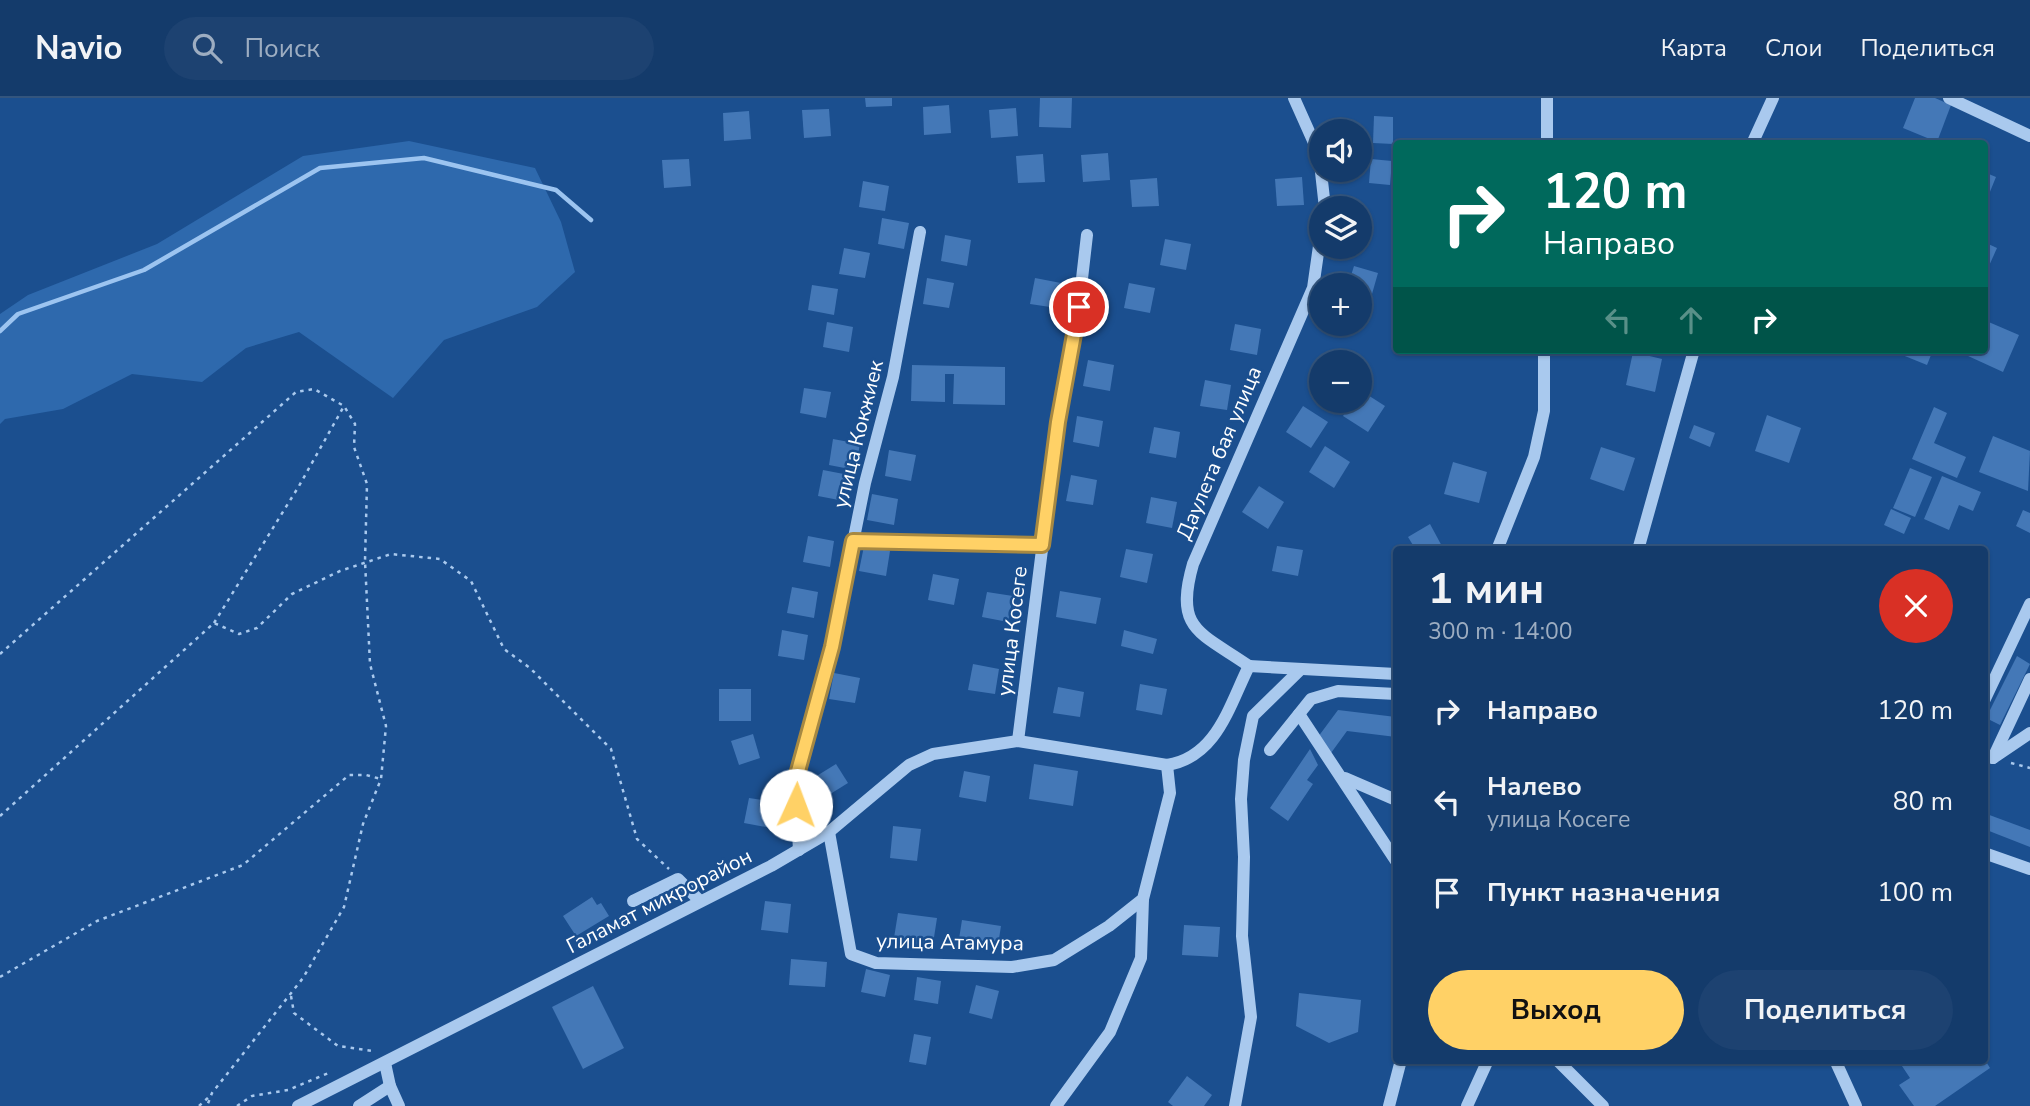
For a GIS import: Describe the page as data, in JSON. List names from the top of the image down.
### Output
{
  "streets": {
    "street": [
      "улица Кокжиек",
      "Даулета бая улица",
      "улица Косеге",
      "Галамат микрорайон",
      "улица Атамура"
    ]
  },
  "crossings": [
    ["улица Кокжиек", "Галамат микрорайон"],
    ["улица Косеге", "Галамат микрорайон"],
    ["Галамат микрорайон", "улица Атамура"]
  ],
  "page": {
    "header": "Navio",
    "search": "Поиск",
    "nav": ["Карта", "Слои", "Поделиться"],
    "map_buttons": ["+", "−"],
    "turn": ["120 m", "Направо"],
    "heading": ["1 мин", "300 m · 14:00"],
    "list": [
      {
        "name": "Направо",
        "value": "120 m"
      },
      {
        "name": "Налево",
        "note": "улица Косеге",
        "value": "80 m"
      },
      {
        "name": "Пункт назначения",
        "value": "100 m"
      }
    ],
    "buttons": ["Выход", "Поделиться"]
  }
}
